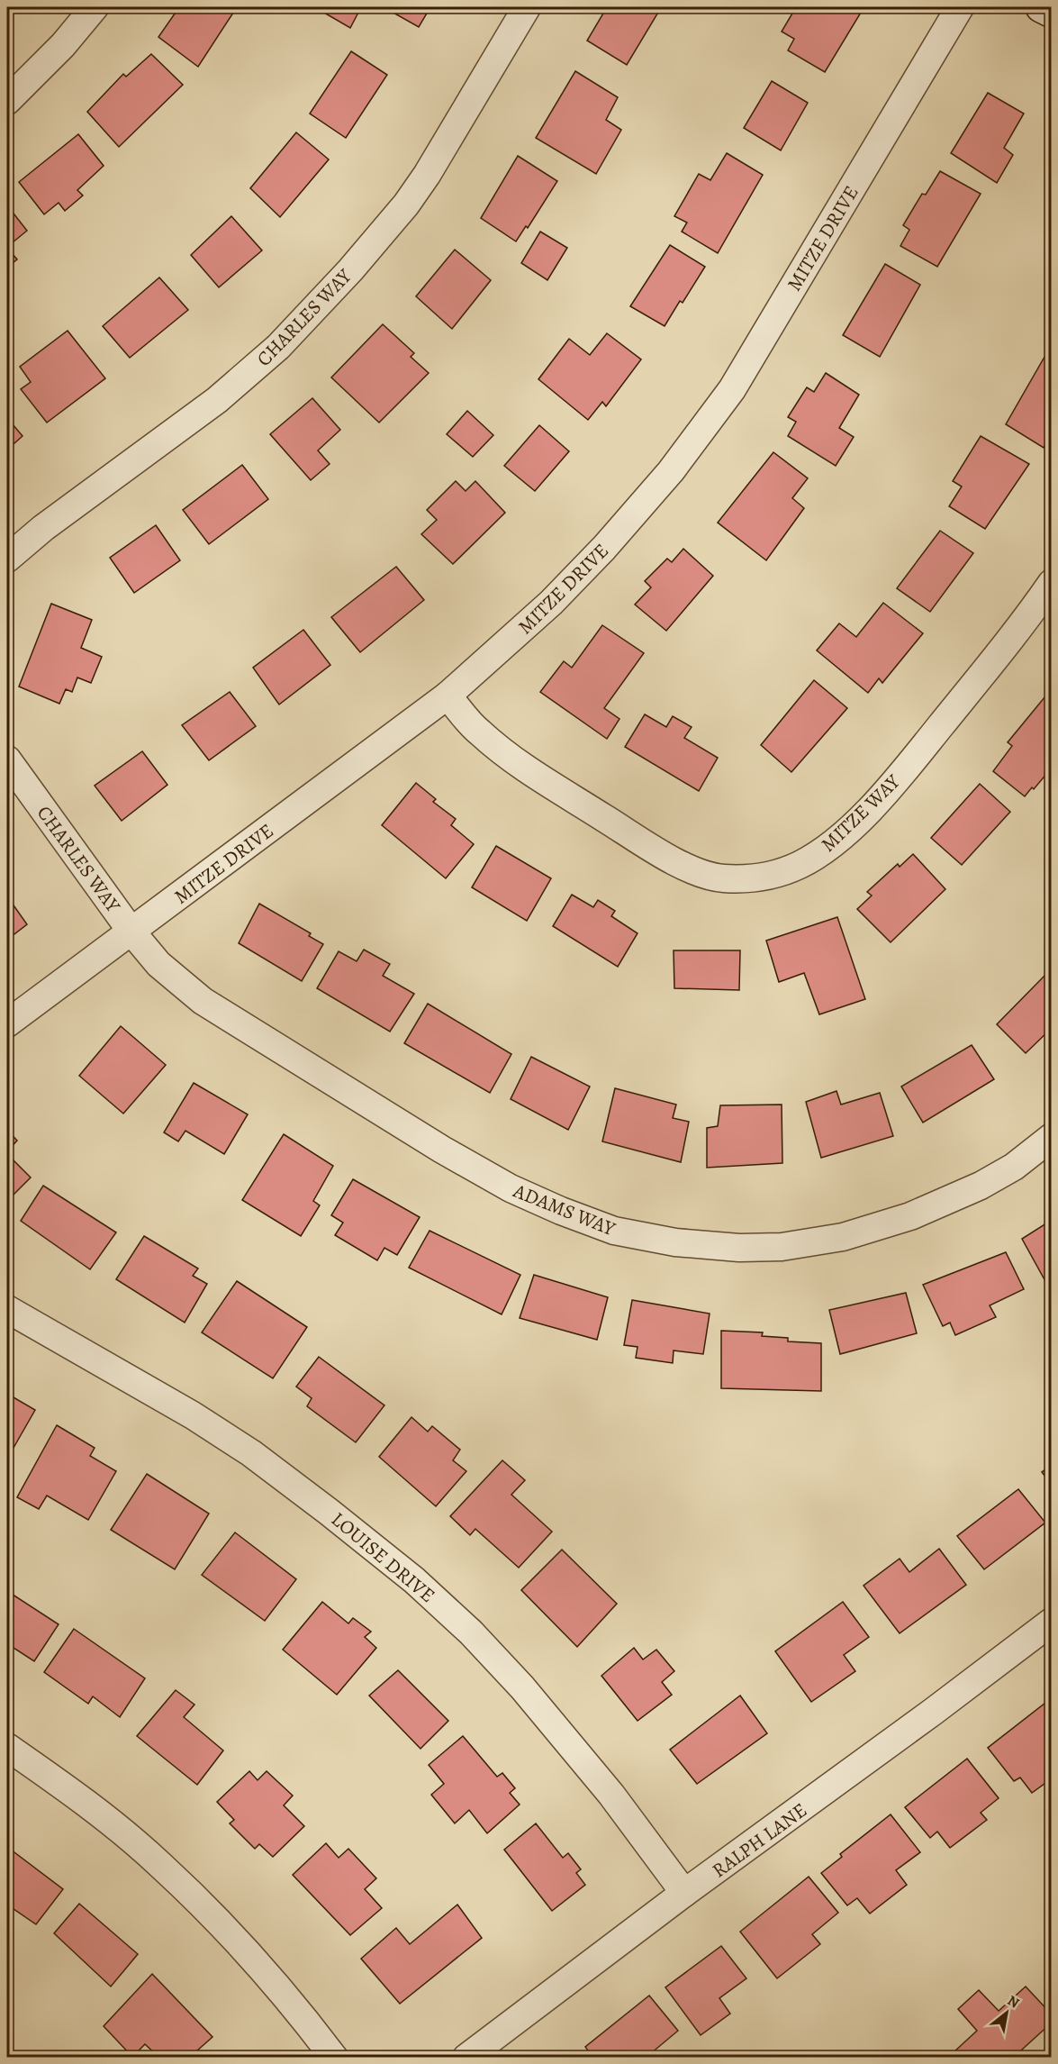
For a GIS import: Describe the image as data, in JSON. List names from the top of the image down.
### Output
{
  "streets": {
    "street": [
      "MITZE DRIVE",
      "CHARLES WAY",
      "MITZE WAY",
      "ADAMS WAY",
      "LOUISE DRIVE",
      "RALPH LANE"
    ]
  },
  "crossings": [
    ["MITZE DRIVE", "CHARLES WAY"],
    ["MITZE DRIVE", "MITZE WAY"],
    ["MITZE DRIVE", "ADAMS WAY"],
    ["CHARLES WAY", "ADAMS WAY"],
    ["LOUISE DRIVE", "RALPH LANE"]
  ],
  "north": "top right"
}
